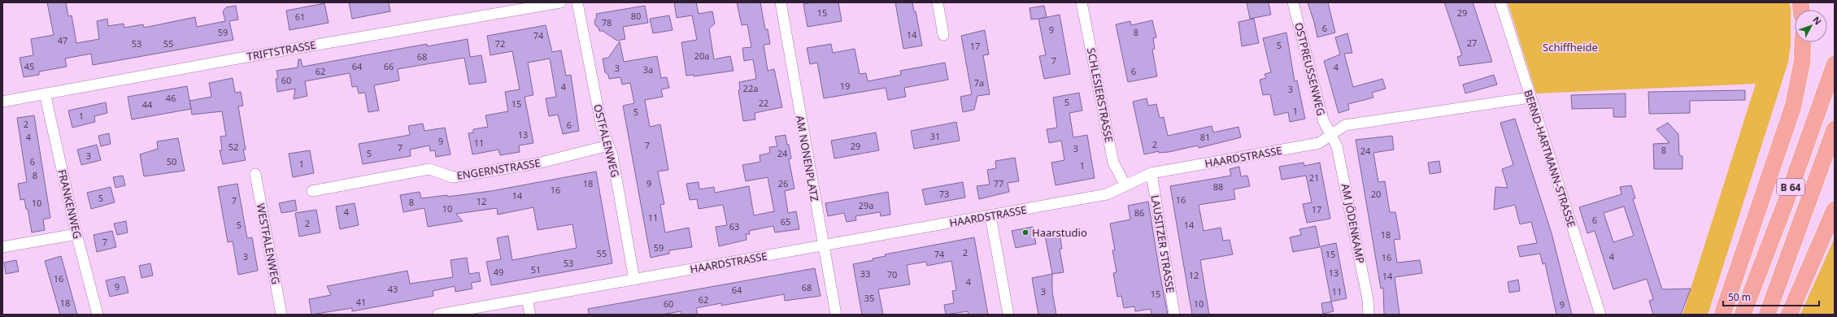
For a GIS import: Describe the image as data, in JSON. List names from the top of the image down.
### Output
{
  "streets": {
    "highway": ["B 64"],
    "street": [
      "TRIFTSTRASSE",
      "OSTPREUSSENWEG",
      "SCHLESIERSTRASSE",
      "OSTFALENWEG",
      "HAARDSTRASSE",
      "AM NONENPLATZ",
      "BERND-HARTMANN-STRASSE",
      "ENGERNSTRASSE",
      "FRANKENWEG",
      "AM JÖDENKAMP",
      "WESTFALENWEG",
      "LAUSITZER STRASSE"
    ]
  },
  "crossings": [
    ["TRIFTSTRASSE", "FRANKENWEG"],
    ["OSTPREUSSENWEG", "HAARDSTRASSE"],
    ["OSTPREUSSENWEG", "AM JÖDENKAMP"],
    ["SCHLESIERSTRASSE", "HAARDSTRASSE"],
    ["OSTFALENWEG", "HAARDSTRASSE"],
    ["OSTFALENWEG", "ENGERNSTRASSE"],
    ["HAARDSTRASSE", "AM NONENPLATZ"],
    ["HAARDSTRASSE", "BERND-HARTMANN-STRASSE"],
    ["HAARDSTRASSE", "AM JÖDENKAMP"],
    ["HAARDSTRASSE", "LAUSITZER STRASSE"]
  ],
  "parks": ["Schiffheide"],
  "places": ["Haarstudio"],
  "house_numbers": [
    "15",
    "29",
    "80",
    "61",
    "78",
    "6",
    "9",
    "59",
    "8",
    "14",
    "74",
    "47",
    "27",
    "53",
    "55",
    "72",
    "5",
    "17",
    "20a",
    "68",
    "7",
    "45",
    "64",
    "66",
    "4",
    "3",
    "3a",
    "62",
    "6",
    "60",
    "7a",
    "19",
    "4",
    "22a",
    "3",
    "46",
    "5",
    "22",
    "15",
    "44",
    "1",
    "5",
    "1",
    "2",
    "6",
    "13",
    "31",
    "4",
    "81",
    "9",
    "11",
    "2",
    "7",
    "29",
    "52",
    "7",
    "3",
    "8",
    "24",
    "5",
    "24",
    "3",
    "6",
    "50",
    "1",
    "1",
    "8",
    "21",
    "18",
    "9",
    "26",
    "77",
    "88",
    "16",
    "73",
    "20",
    "14",
    "5",
    "16",
    "7",
    "12",
    "8",
    "10",
    "29a",
    "10",
    "17",
    "4",
    "86",
    "11",
    "6",
    "65",
    "2",
    "5",
    "14",
    "63",
    "18",
    "7",
    "59",
    "2",
    "55",
    "74",
    "15",
    "3",
    "4",
    "16",
    "53",
    "51",
    "49",
    "13",
    "33",
    "70",
    "12",
    "14",
    "16",
    "4",
    "9",
    "68",
    "43",
    "64",
    "3",
    "11",
    "15",
    "35",
    "62",
    "41",
    "18",
    "60",
    "10",
    "9"
  ],
  "scale_bar": "50 m",
  "north": "top right"
}
